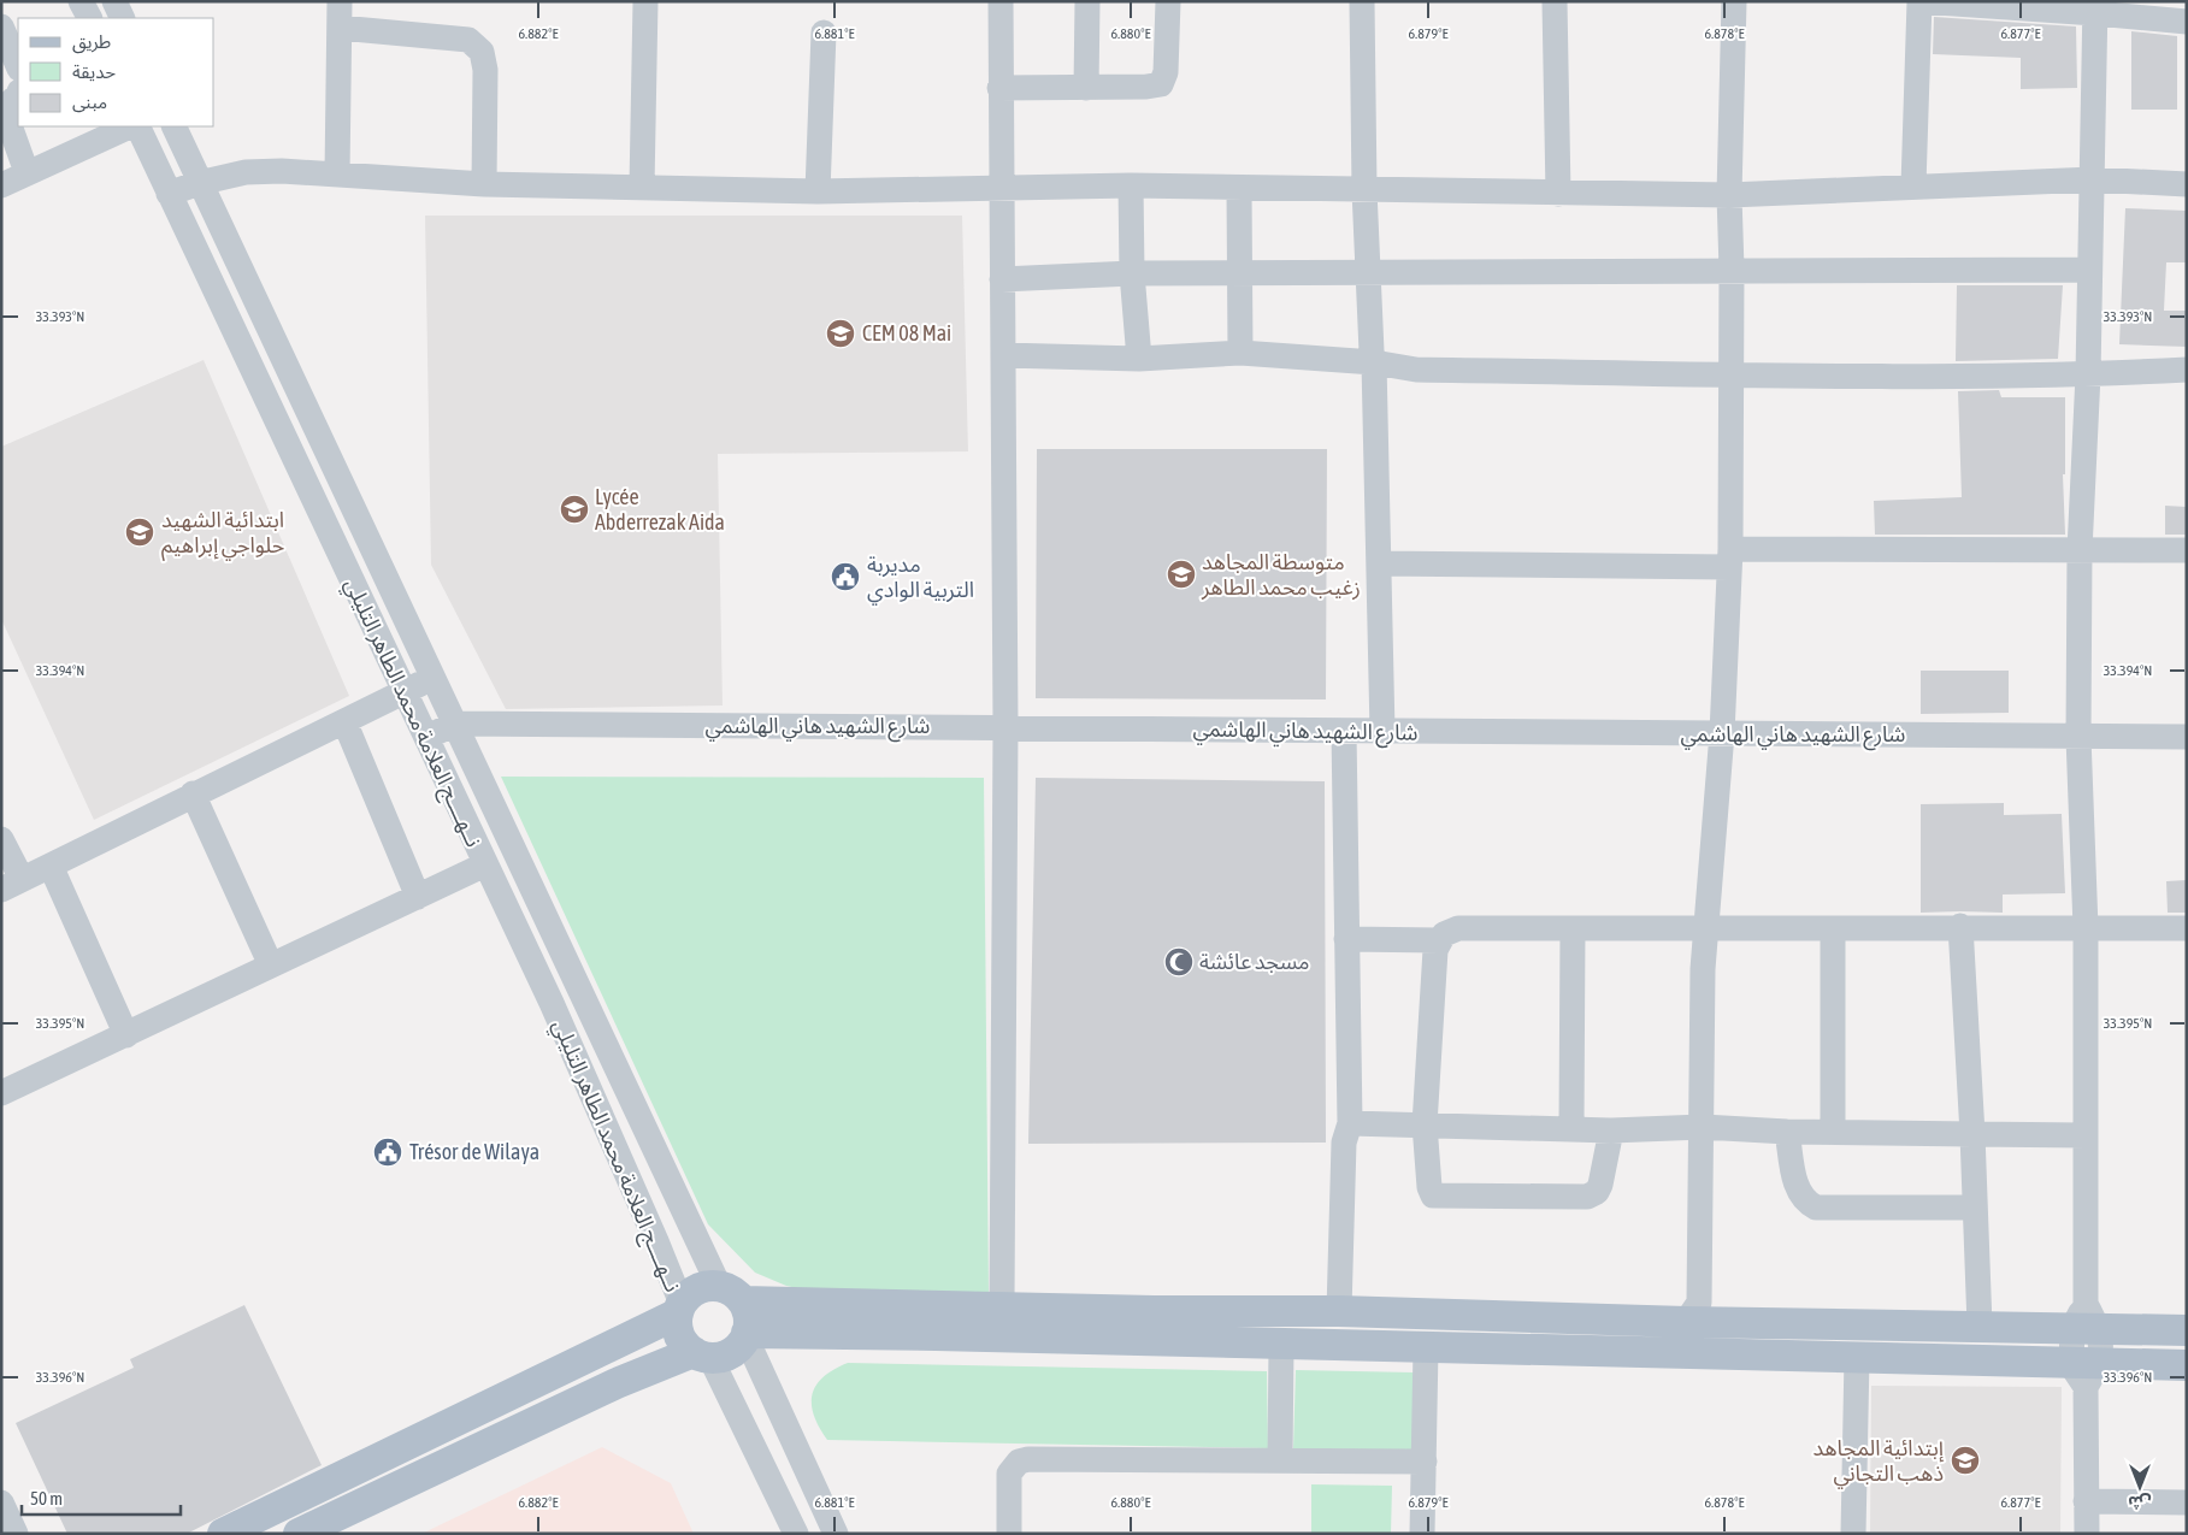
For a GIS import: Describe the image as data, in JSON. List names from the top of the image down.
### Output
{
  "streets": {
    "street": ["نــهــــج العلامة محمد الطاهر التليلي", "شارع الشهيد هاني الهاشمي"]
  },
  "crossings": [
    ["نــهــــج العلامة محمد الطاهر التليلي", "شارع الشهيد هاني الهاشمي"]
  ],
  "places": {
    "school or university": [
      "CEM 08 Mai",
      "Lycée Abderrezak Aida",
      "ابتدائية الشهيد حلواجي إبراهيم",
      "متوسطة المجاهد زغيب محمد الطاهر",
      "إبتدائية المجاهد ذهب التجاني"
    ],
    "public building": ["مديربة التربية الوادي", "Trésor de Wilaya"],
    "mosque": ["مسجد عائشة"]
  },
  "legend": ["طريق", "حديقة", "مبنى"],
  "scale_bar": "50 m",
  "north": "bottom",
  "coordinates": [
    "6.882°E",
    "6.881°E",
    "6.880°E",
    "6.879°E",
    "6.878°E",
    "6.877°E",
    "33.393°N",
    "33.394°N",
    "33.395°N",
    "33.396°N"
  ]
}
